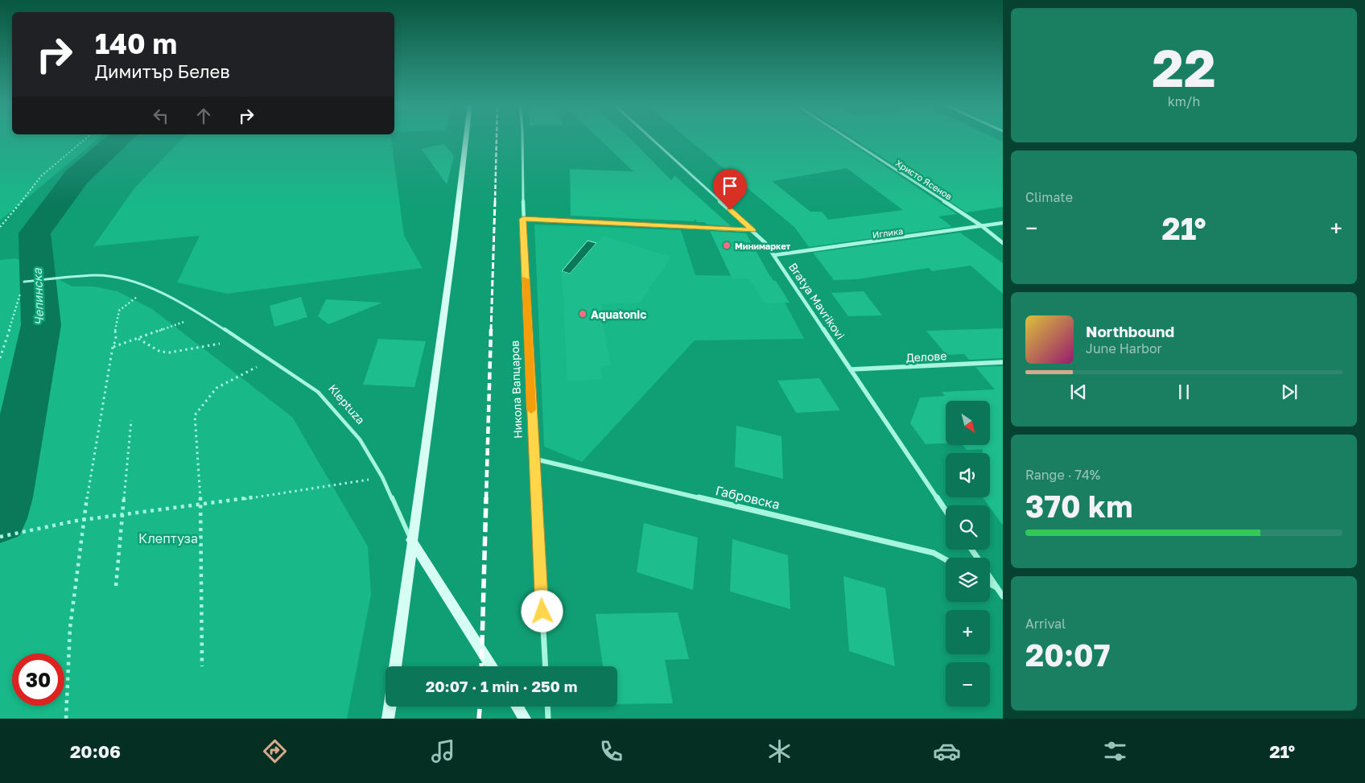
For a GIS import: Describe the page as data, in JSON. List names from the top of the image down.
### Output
{
  "streets": {
    "street": [
      "Христо Ясенов",
      "Иглика",
      "Bratya Mavrikovi",
      "Делове",
      "Никола Вапцаров",
      "Kleptuza",
      "Габровска"
    ]
  },
  "crossings": [
    ["Христо Ясенов", "Иглика"],
    ["Иглика", "Bratya Mavrikovi"],
    ["Bratya Mavrikovi", "Делове"],
    ["Никола Вапцаров", "Габровска"]
  ],
  "water": ["Чепинска"],
  "parks": ["Клептуза"],
  "places": ["Минимаркет", "Aquatonic"],
  "north": "bottom right",
  "page": {
    "tile": [
      ["22", "km/h"],
      "Climate",
      ["Range · 74%", "370 km"],
      ["Arrival", "20:07"]
    ],
    "turn": ["140 m", "Димитър Белев"],
    "heat": ["−", "21°", "+"],
    "song": ["Northbound", "June Harbor"],
    "map_buttons": ["+", "−"],
    "limit": "30",
    "trip": "20:07 · 1 min · 250 m",
    "tabs": ["20:06", "21°"]
  }
}
